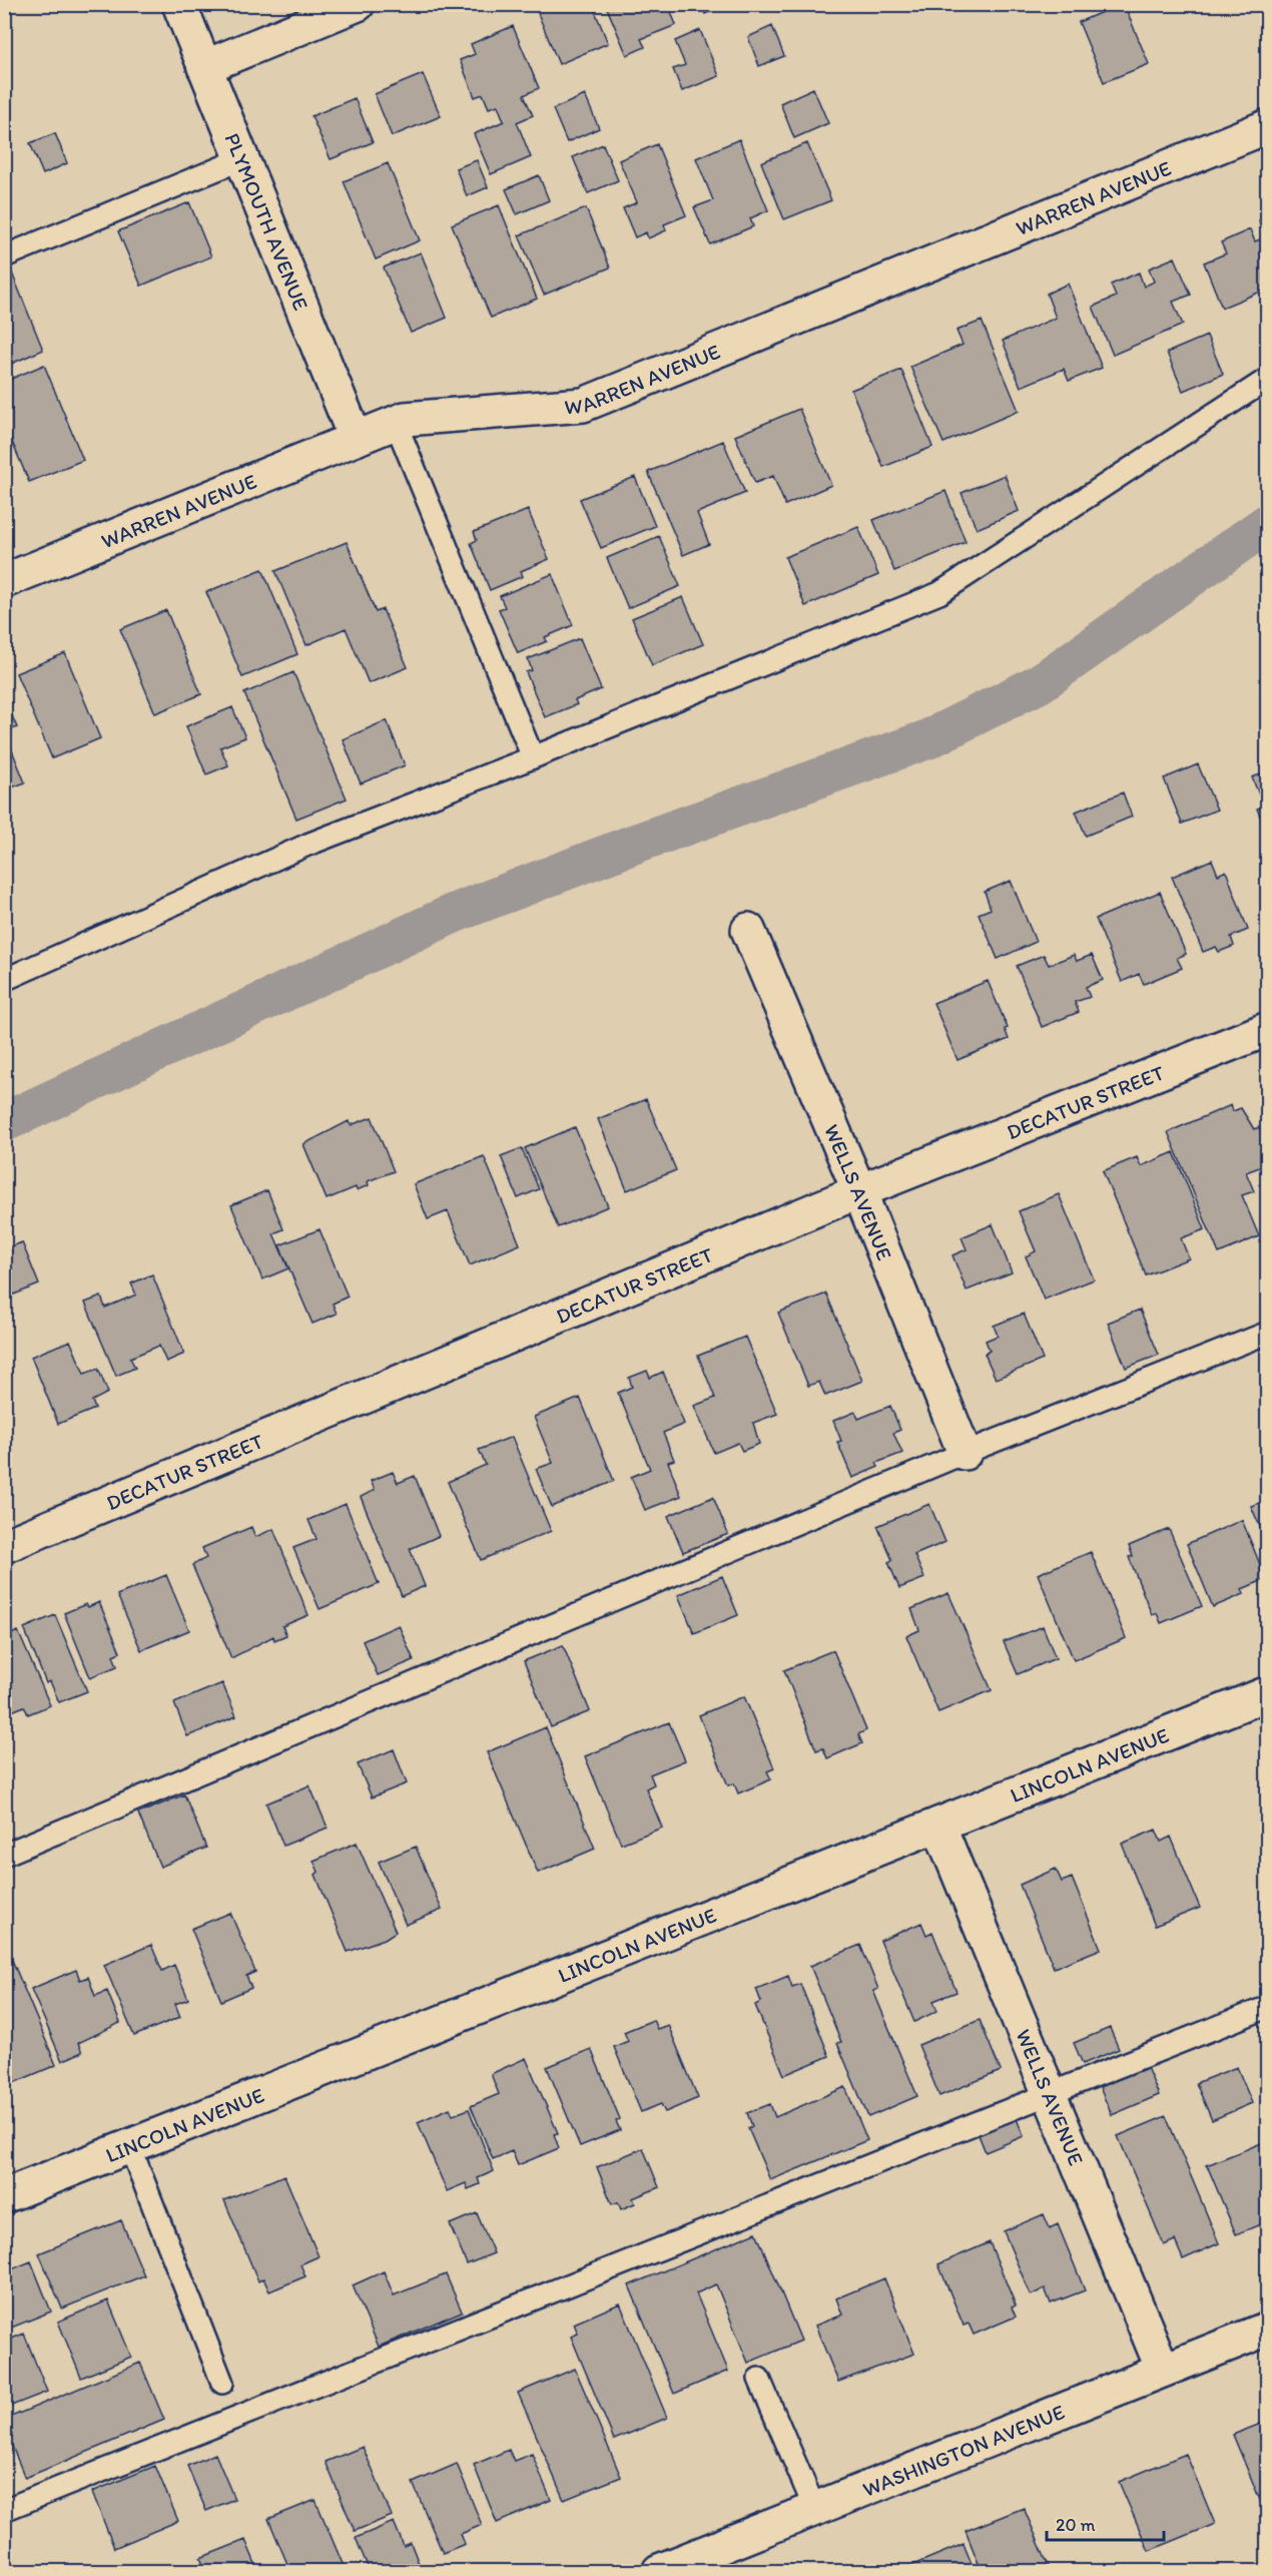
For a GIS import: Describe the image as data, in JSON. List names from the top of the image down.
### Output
{
  "streets": {
    "street": [
      "WARREN AVENUE",
      "PLYMOUTH AVENUE",
      "DECATUR STREET",
      "WELLS AVENUE",
      "LINCOLN AVENUE",
      "WASHINGTON AVENUE"
    ]
  },
  "crossings": [
    ["WARREN AVENUE", "PLYMOUTH AVENUE"],
    ["DECATUR STREET", "WELLS AVENUE"],
    ["WELLS AVENUE", "LINCOLN AVENUE"],
    ["WELLS AVENUE", "WASHINGTON AVENUE"]
  ],
  "scale_bar": "20 m"
}
